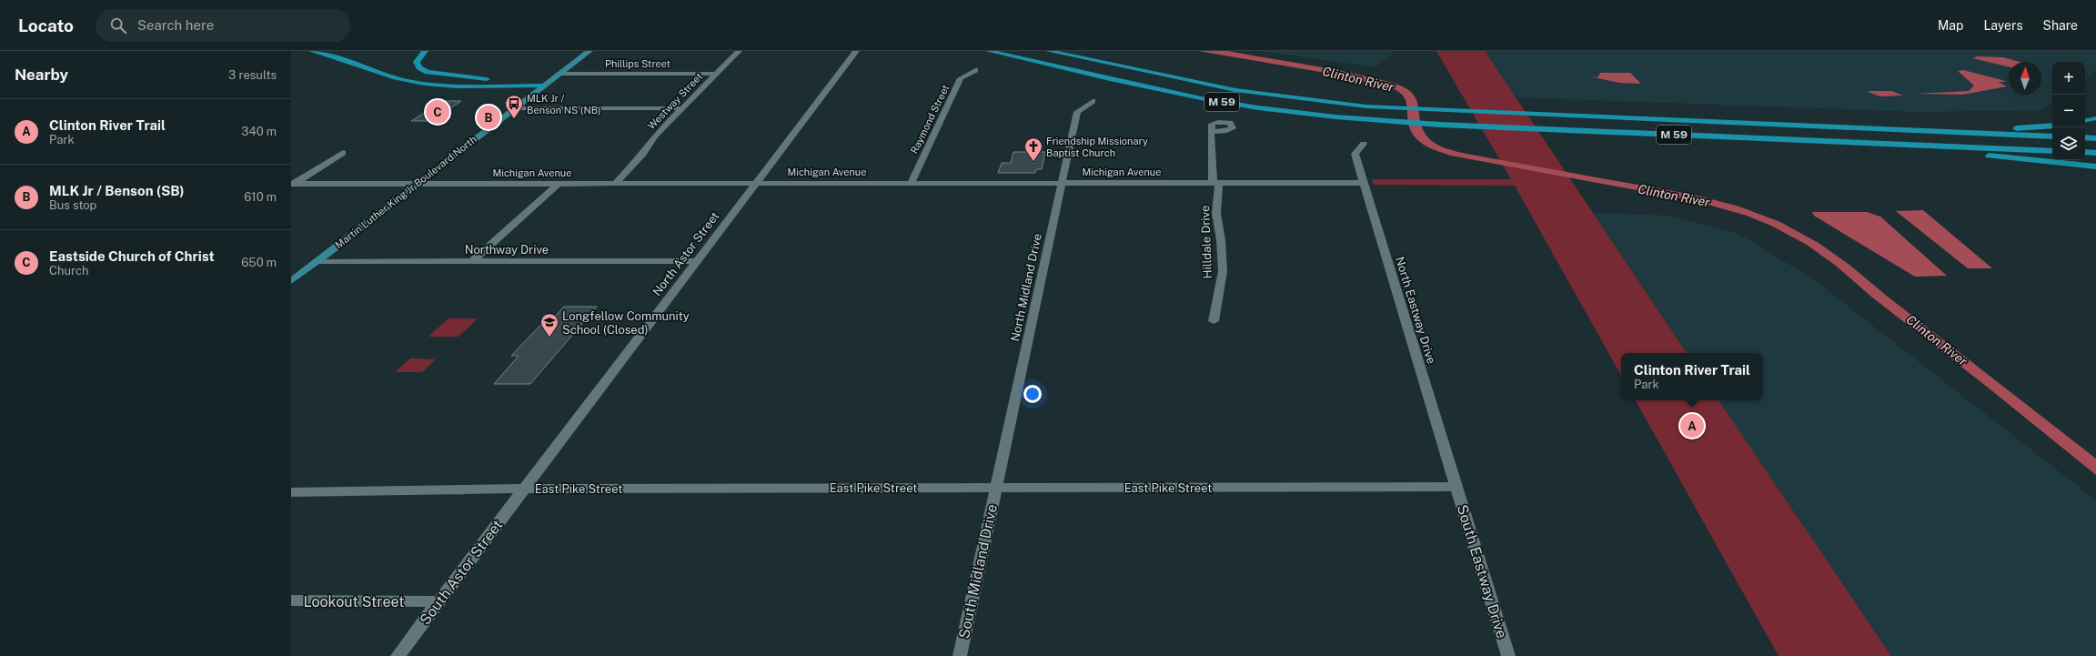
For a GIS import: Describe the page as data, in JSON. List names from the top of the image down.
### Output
{
  "streets": {
    "highway": ["M 59"],
    "main road": ["Martin Luther King Jr Boulevard North"],
    "street": [
      "Phillips Street",
      "Westway Street",
      "Raymond Street",
      "Michigan Avenue",
      "Hilldale Drive",
      "Northway Drive",
      "North Astor Street",
      "North Midland Drive",
      "North Eastway Drive",
      "East Pike Street",
      "South Midland Drive",
      "South Eastway Drive",
      "South Astor Street",
      "Lookout Street"
    ]
  },
  "crossings": [
    ["Phillips Street", "Westway Street"],
    ["Phillips Street", "Martin Luther King Jr Boulevard North"],
    ["Westway Street", "Michigan Avenue"],
    ["Raymond Street", "Michigan Avenue"],
    ["Michigan Avenue", "Martin Luther King Jr Boulevard North"],
    ["Michigan Avenue", "Hilldale Drive"],
    ["Michigan Avenue", "North Astor Street"],
    ["Michigan Avenue", "North Midland Drive"],
    ["Michigan Avenue", "North Eastway Drive"],
    ["Martin Luther King Jr Boulevard North", "Northway Drive"],
    ["Northway Drive", "North Astor Street"],
    ["North Astor Street", "East Pike Street"],
    ["North Astor Street", "South Astor Street"],
    ["North Midland Drive", "East Pike Street"],
    ["North Midland Drive", "South Midland Drive"],
    ["North Eastway Drive", "East Pike Street"],
    ["North Eastway Drive", "South Eastway Drive"],
    ["East Pike Street", "South Midland Drive"],
    ["East Pike Street", "South Eastway Drive"],
    ["East Pike Street", "South Astor Street"],
    ["South Astor Street", "Lookout Street"]
  ],
  "water": ["Clinton River"],
  "places": {
    "bus stop": ["MLK Jr / Benson NS (NB)"],
    "church": ["Friendship Missionary Baptist Church"],
    "school or university": ["Longfellow Community School (Closed)"]
  },
  "north": "top",
  "page": {
    "header": "Locato",
    "search": "Search here",
    "nav": ["Map", "Layers", "Share"],
    "heading": ["Nearby", "3 results"],
    "map_buttons": ["+", "−"],
    "list": [
      {
        "mark": "A",
        "name": "Clinton River Trail",
        "note": "Park",
        "value": "340 m"
      },
      {
        "mark": "B",
        "name": "MLK Jr / Benson (SB)",
        "note": "Bus stop",
        "value": "610 m"
      },
      {
        "mark": "C",
        "name": "Eastside Church of Christ",
        "note": "Church",
        "value": "650 m"
      }
    ],
    "pins": ["C", "B", "A"],
    "popup": ["Clinton River Trail", "Park"]
  }
}
